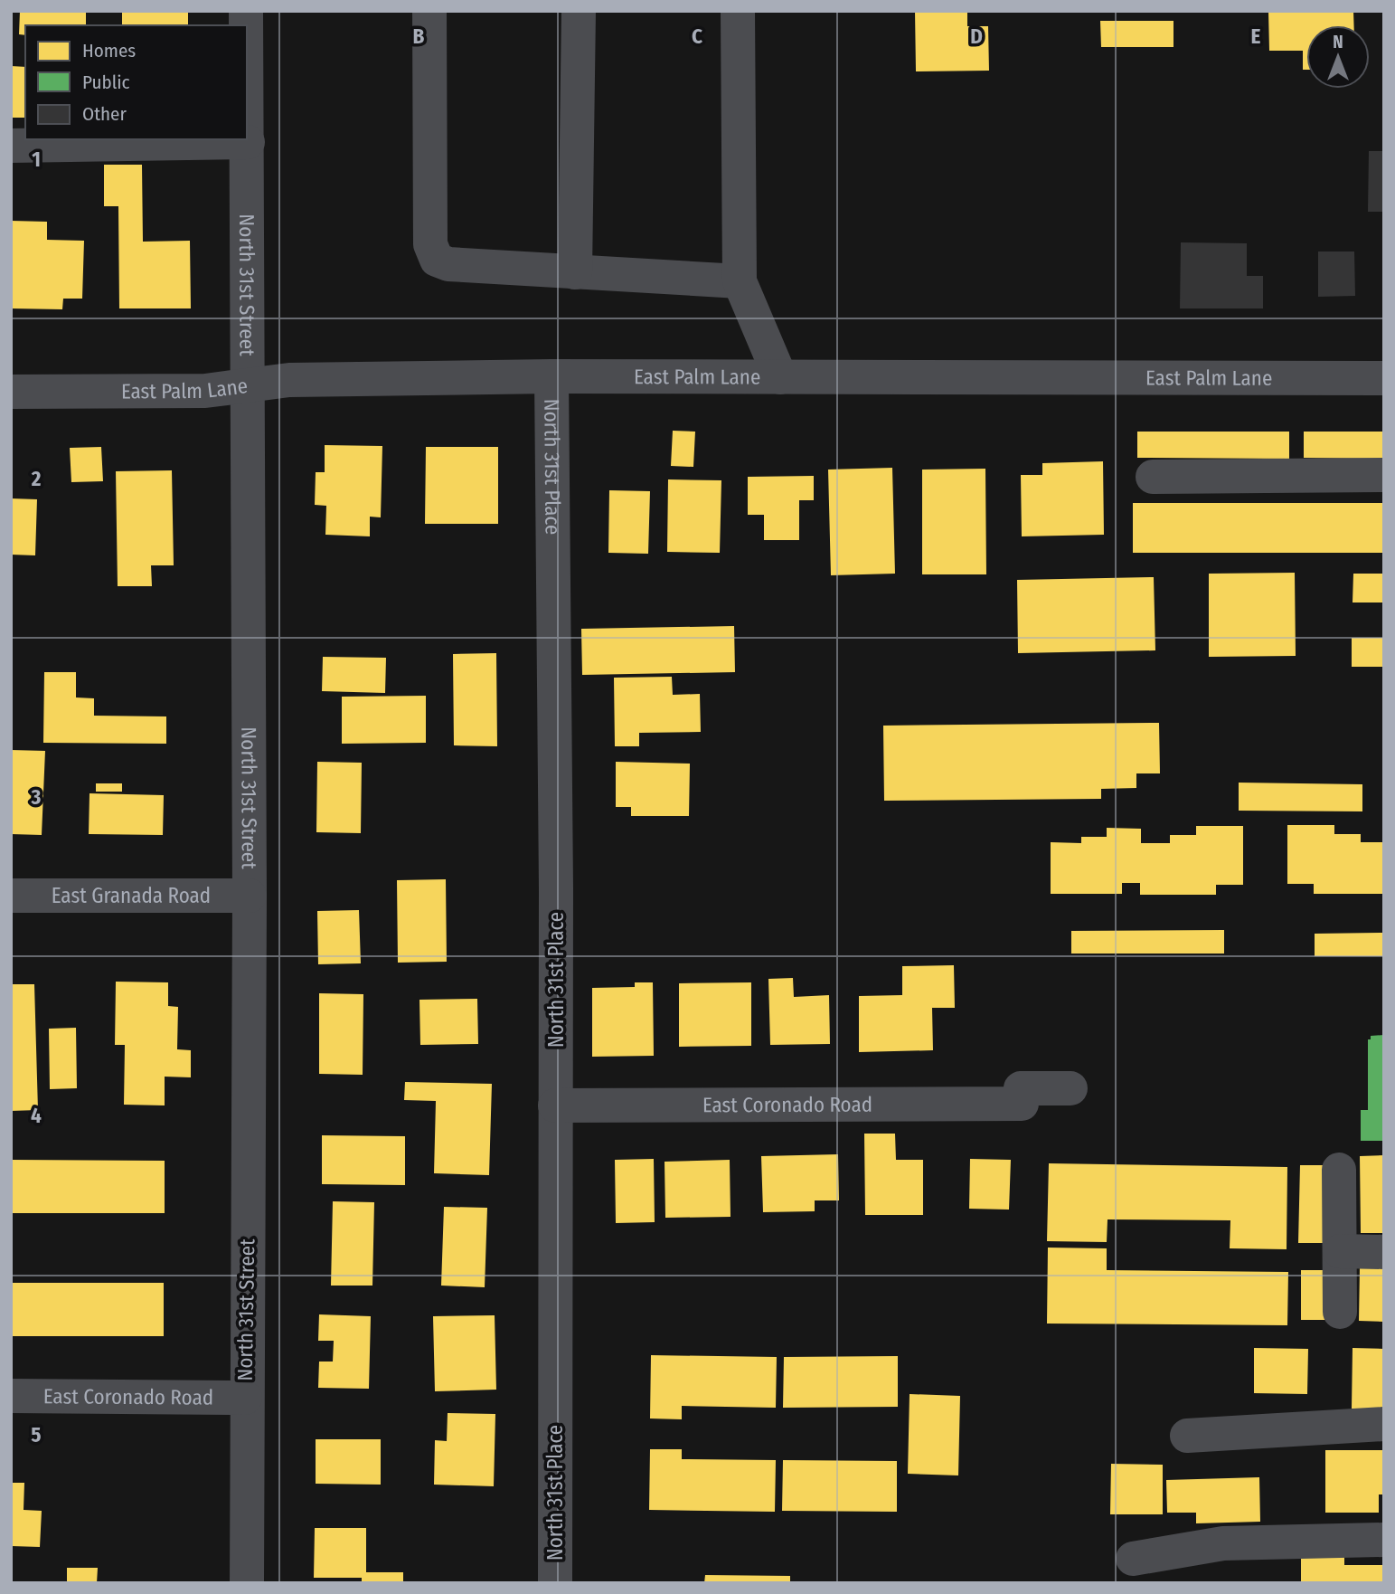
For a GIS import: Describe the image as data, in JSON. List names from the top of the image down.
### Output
{
  "streets": {
    "street": [
      "North 31st Street",
      "East Palm Lane",
      "North 31st Place",
      "East Granada Road",
      "East Coronado Road"
    ]
  },
  "crossings": [
    ["North 31st Street", "East Palm Lane"],
    ["North 31st Street", "East Granada Road"],
    ["North 31st Street", "East Coronado Road"],
    ["East Palm Lane", "North 31st Place"],
    ["North 31st Place", "East Coronado Road"]
  ],
  "legend": ["Homes", "Public", "Other"],
  "north": "top",
  "grid": {
    "columns": [
      "B",
      "C",
      "D",
      "E"
    ],
    "rows": [
      "1",
      "2",
      "3",
      "4",
      "5"
    ]
  }
}
